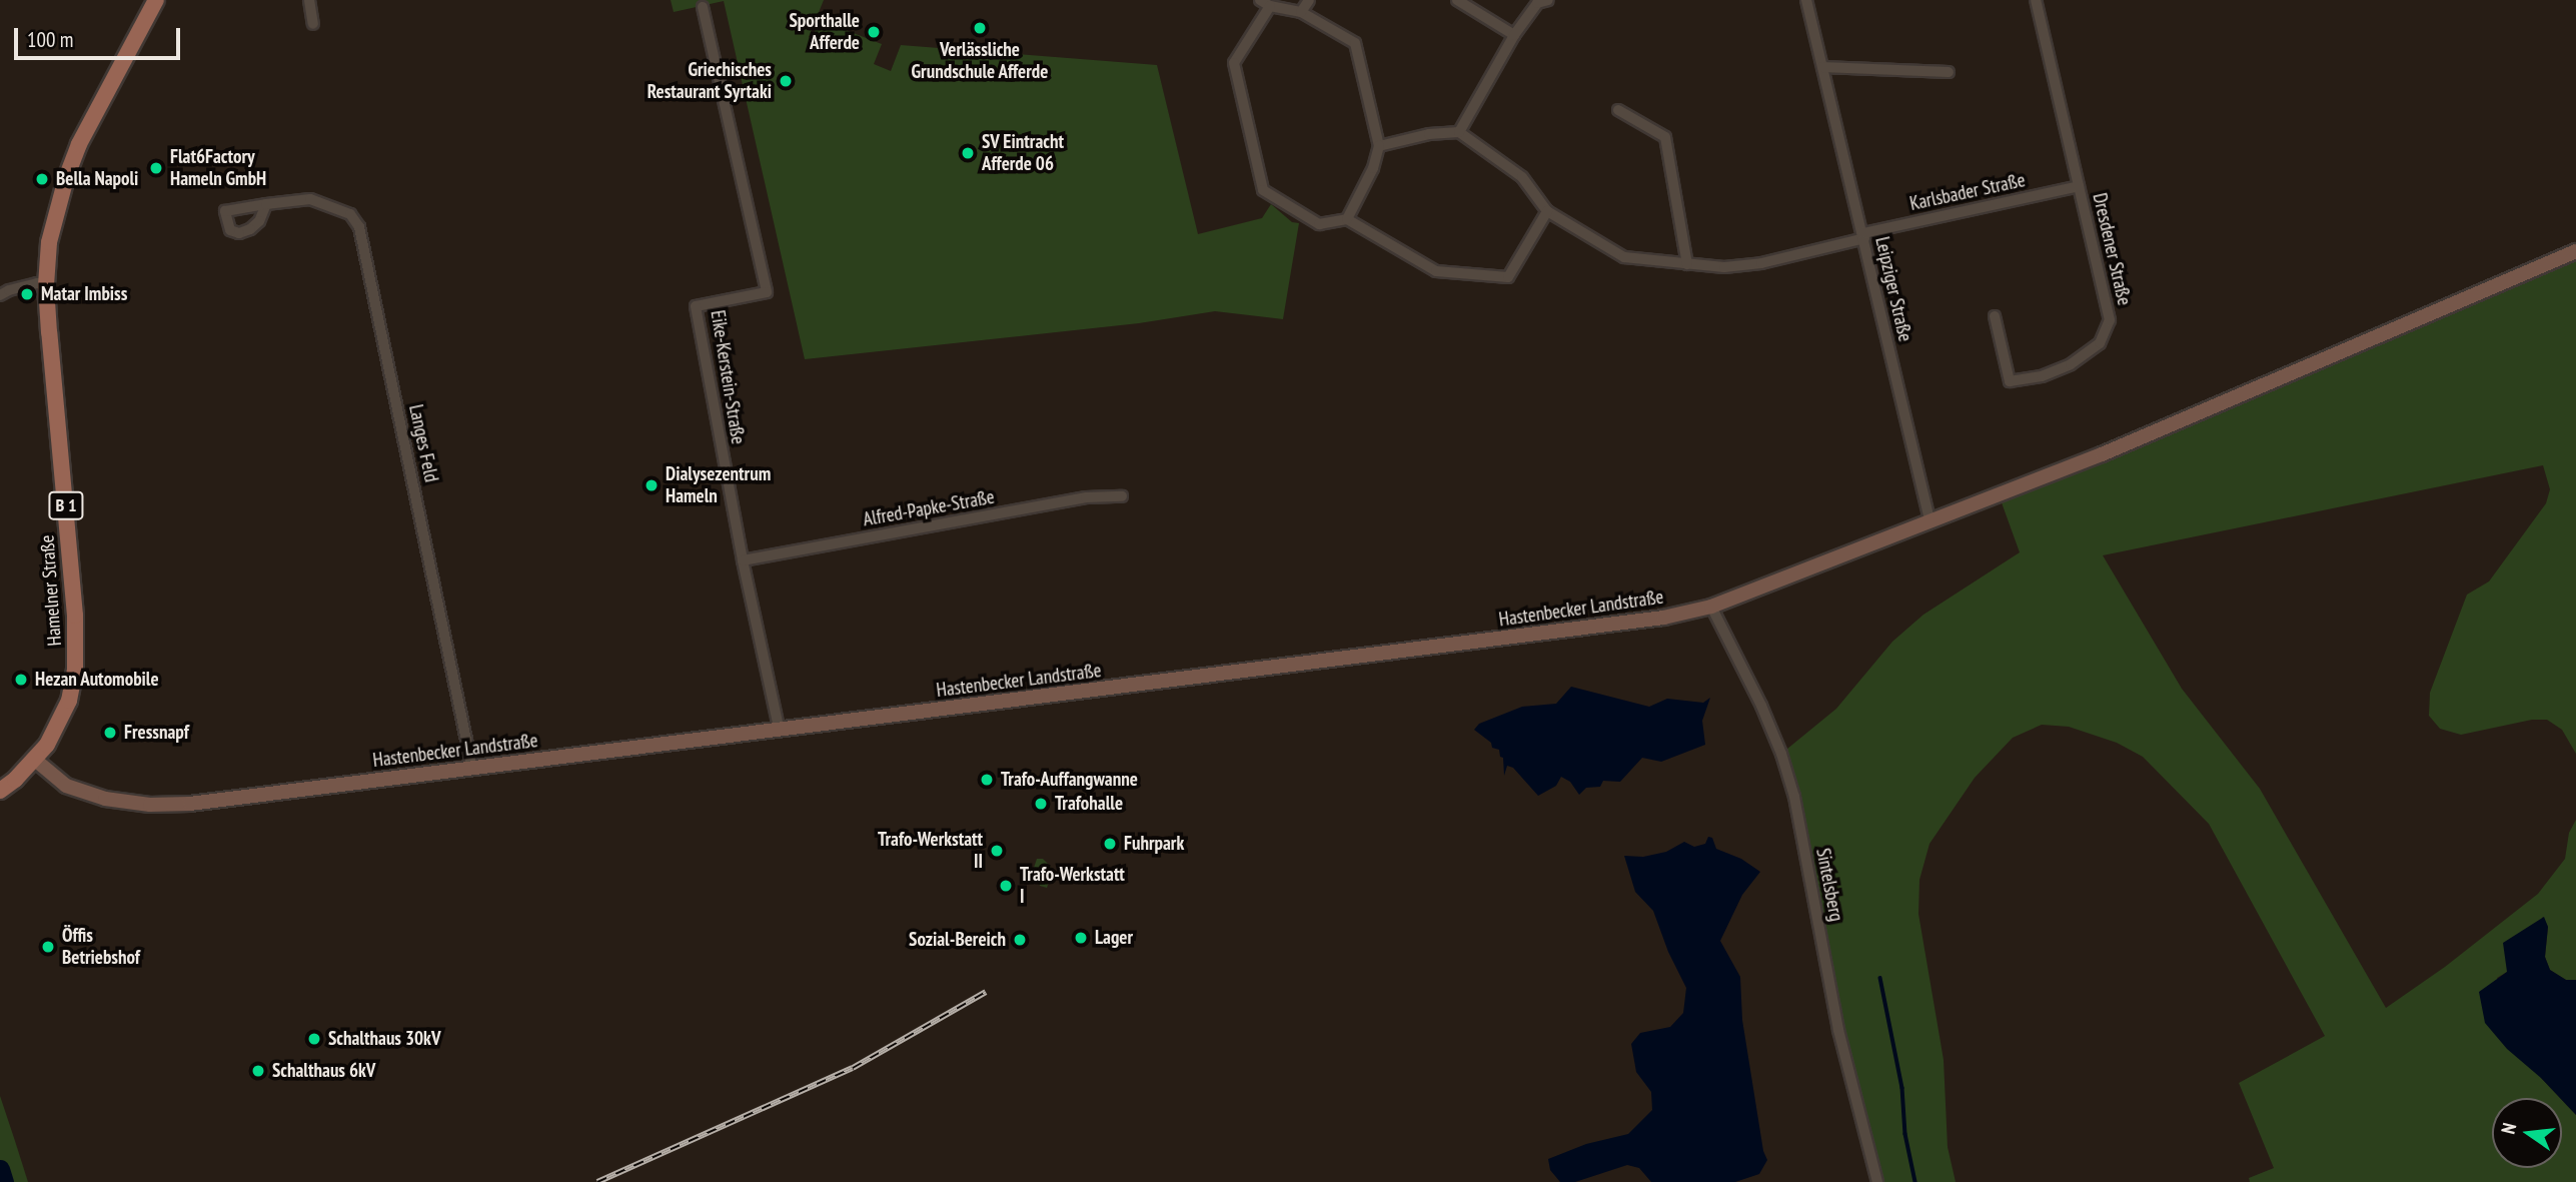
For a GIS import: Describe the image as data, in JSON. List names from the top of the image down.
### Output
{
  "streets": {
    "main road": ["B 1", "Hamelner Straße", "Hastenbecker Landstraße"],
    "street": [
      "Karlsbader Straße",
      "Dresdener Straße",
      "Leipziger Straße",
      "Eike-Kerstein-Straße",
      "Langes Feld",
      "Alfred-Papke-Straße",
      "Sintelsberg"
    ]
  },
  "crossings": [
    ["Karlsbader Straße", "Dresdener Straße"],
    ["Karlsbader Straße", "Leipziger Straße"],
    ["Leipziger Straße", "Hastenbecker Landstraße"],
    ["Eike-Kerstein-Straße", "Alfred-Papke-Straße"],
    ["Eike-Kerstein-Straße", "Hastenbecker Landstraße"],
    ["Langes Feld", "Hastenbecker Landstraße"],
    ["B 1", "Hamelner Straße"],
    ["B 1", "Hastenbecker Landstraße"],
    ["Hamelner Straße", "Hastenbecker Landstraße"],
    ["Hastenbecker Landstraße", "Sintelsberg"]
  ],
  "places": [
    "Verlässliche Grundschule Afferde",
    "Sporthalle Afferde",
    "Griechisches Restaurant Syrtaki",
    "SV Eintracht Afferde 06",
    "Flat6Factory Hameln GmbH",
    "Bella Napoli",
    "Matar Imbiss",
    "Dialysezentrum Hameln",
    "Hezan Automobile",
    "Fressnapf",
    "Trafo-Auffangwanne",
    "Trafohalle",
    "Fuhrpark",
    "Trafo-Werkstatt II",
    "Trafo-Werkstatt I",
    "Lager",
    "Sozial-Bereich",
    "Öffis Betriebshof",
    "Schalthaus 30kV",
    "Schalthaus 6kV"
  ],
  "scale_bar": "100 m",
  "north": "left"
}
